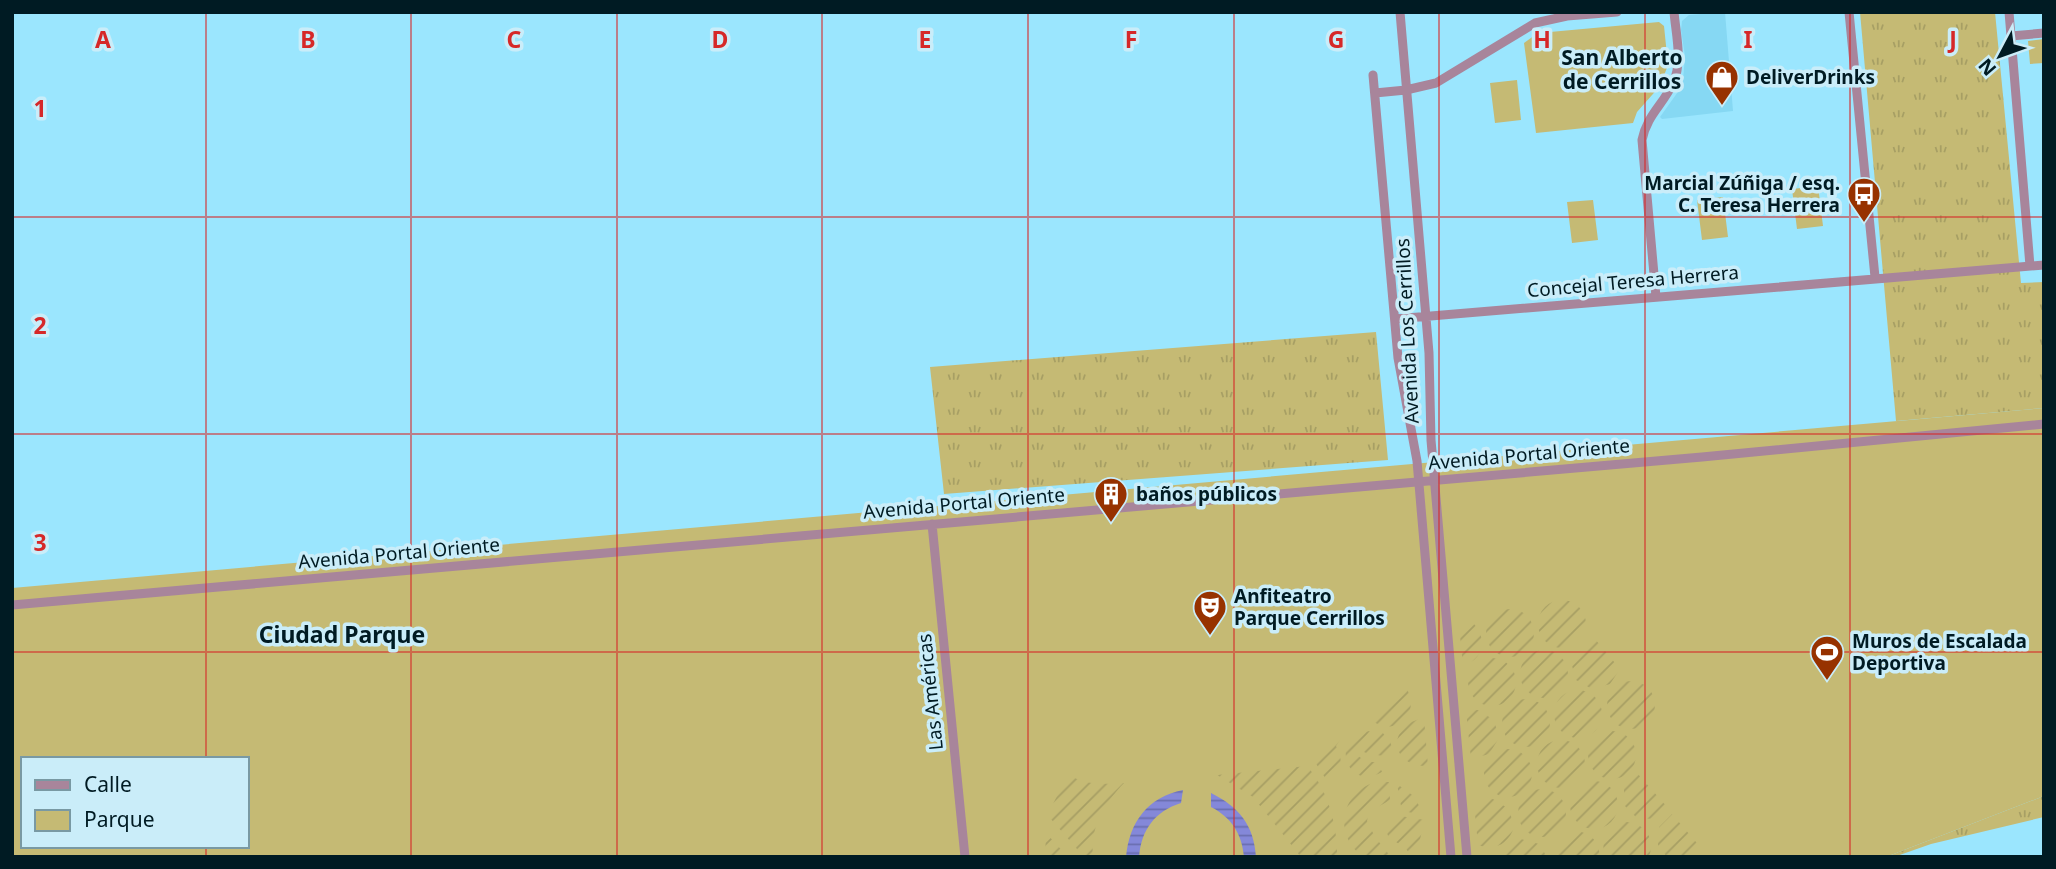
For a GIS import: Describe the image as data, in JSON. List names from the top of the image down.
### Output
{
  "streets": {
    "street": [
      "Concejal Teresa Herrera",
      "Avenida Los Cerrillos",
      "Avenida Portal Oriente",
      "Las Américas"
    ]
  },
  "crossings": [
    ["Concejal Teresa Herrera", "Avenida Los Cerrillos"],
    ["Avenida Los Cerrillos", "Avenida Portal Oriente"],
    ["Avenida Portal Oriente", "Las Américas"]
  ],
  "districts": ["San Alberto de Cerrillos", "Ciudad Parque"],
  "places": {
    "shop": ["DeliverDrinks"],
    "bus stop": ["Marcial Zúñiga / esq. C. Teresa Herrera"],
    "building": ["baños públicos"],
    "theatre": ["Anfiteatro Parque Cerrillos"],
    "sports": ["Muros de Escalada Deportiva"]
  },
  "legend": ["Calle", "Parque"],
  "north": "bottom left",
  "grid": {
    "columns": [
      "A",
      "B",
      "C",
      "D",
      "E",
      "F",
      "G",
      "H",
      "I",
      "J"
    ],
    "rows": ["1", "2", "3"]
  }
}
